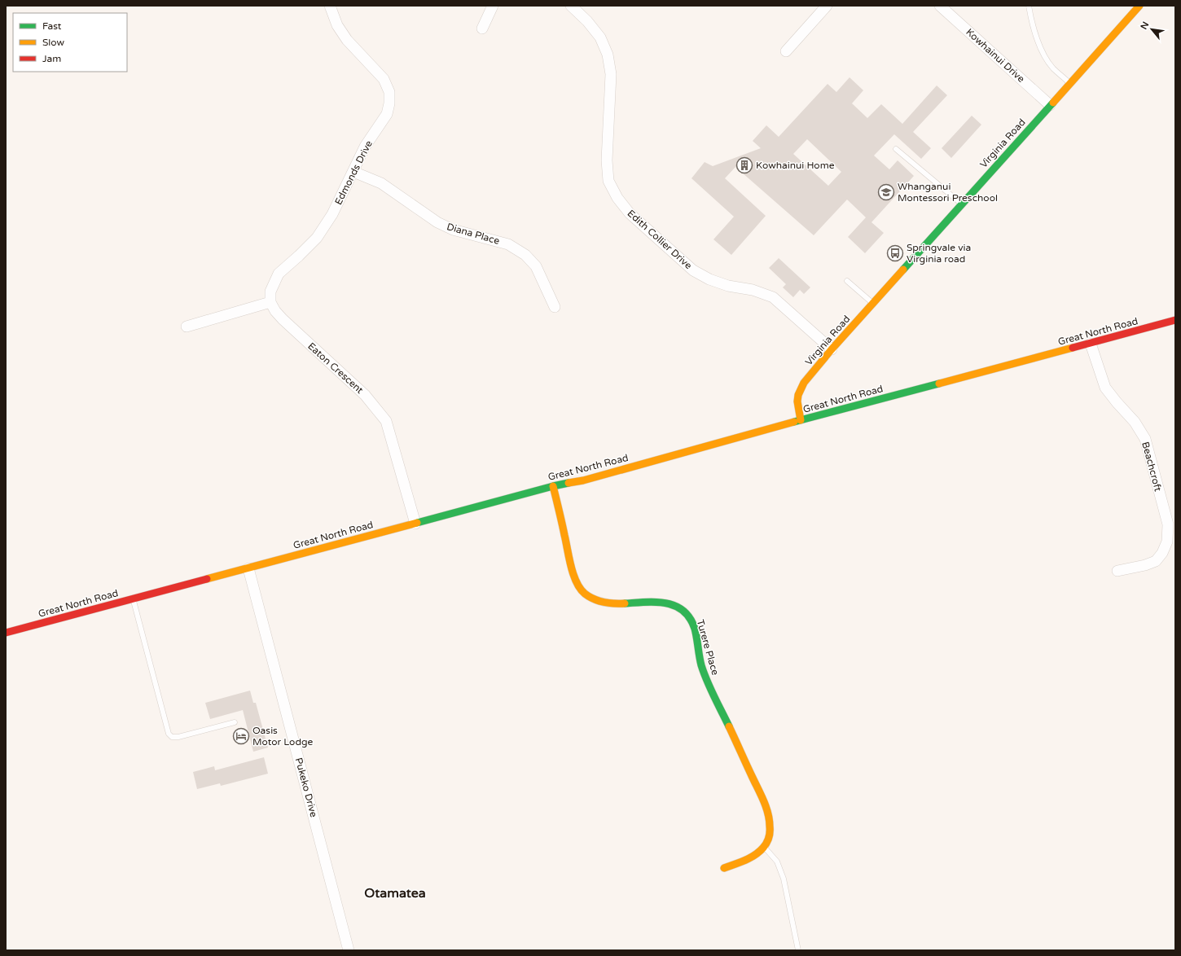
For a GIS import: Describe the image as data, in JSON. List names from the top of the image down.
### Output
{
  "streets": {
    "main road": ["Virginia Road", "Great North Road", "Turere Place"],
    "street": [
      "Kowhainui Drive",
      "Edmonds Drive",
      "Diana Place",
      "Edith Collier Drive",
      "Eaton Crescent",
      "Beachcroft",
      "Pukeko Drive"
    ]
  },
  "crossings": [
    ["Kowhainui Drive", "Virginia Road"],
    ["Virginia Road", "Edith Collier Drive"],
    ["Virginia Road", "Great North Road"],
    ["Edmonds Drive", "Diana Place"],
    ["Edmonds Drive", "Eaton Crescent"],
    ["Great North Road", "Eaton Crescent"],
    ["Great North Road", "Beachcroft"],
    ["Great North Road", "Turere Place"],
    ["Great North Road", "Pukeko Drive"]
  ],
  "districts": ["Otamatea"],
  "places": {
    "building": ["Kowhainui Home"],
    "school or university": ["Whanganui Montessori Preschool"],
    "bus stop": ["Springvale via Virginia road"],
    "hotel": ["Oasis Motor Lodge"]
  },
  "legend": ["Fast", "Slow", "Jam"],
  "north": "top left"
}
